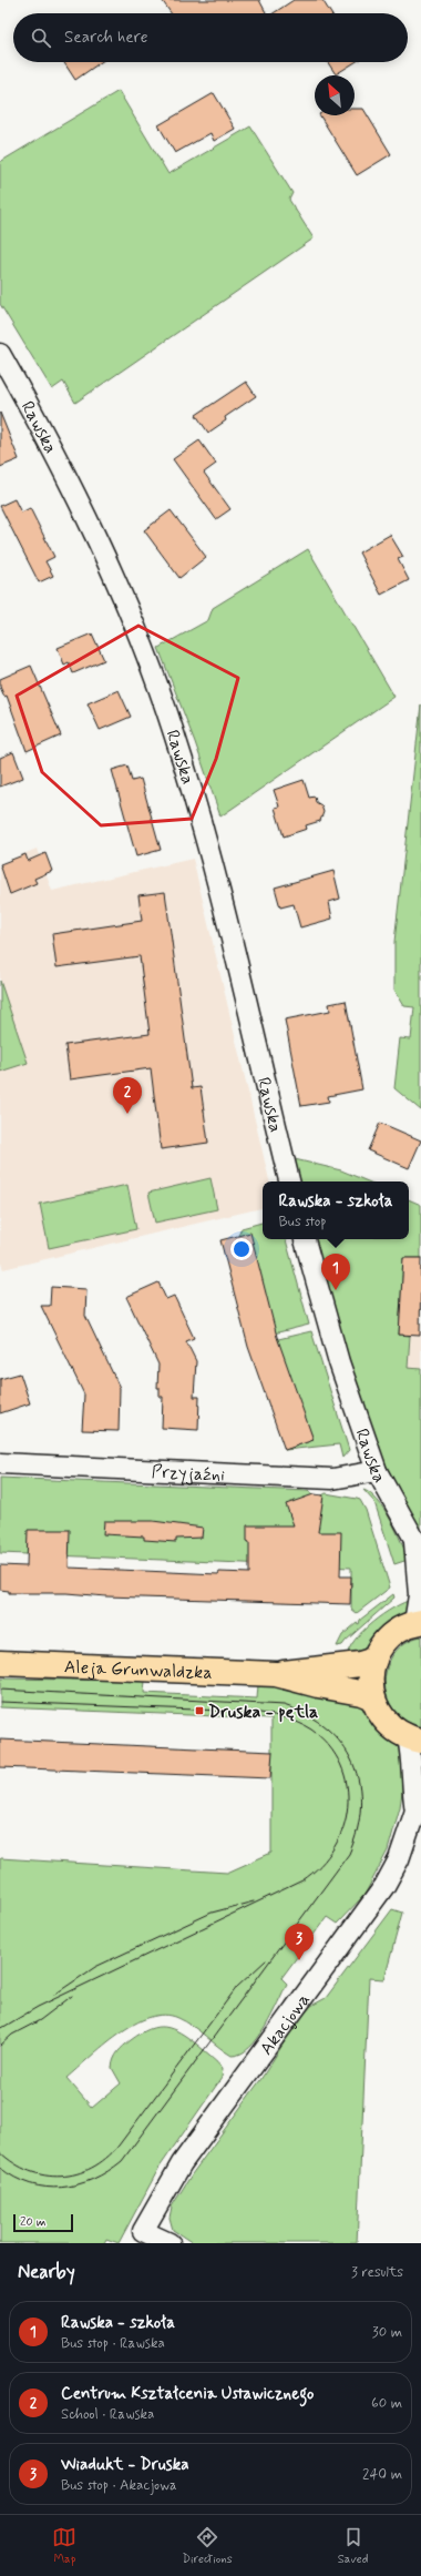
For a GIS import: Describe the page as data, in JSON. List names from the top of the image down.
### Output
{
  "streets": {
    "main road": ["Aleja Grunwaldzka"],
    "street": ["Rawska", "Przyjaźni", "Akacjowa"]
  },
  "crossings": [
    ["Rawska", "Przyjaźni"]
  ],
  "places": {
    "transit": ["Druska - pętla"]
  },
  "scale_bar": "20 m",
  "north": "top left",
  "page": {
    "search": "Search here",
    "pins": ["2", "1", "3"],
    "popup": ["Rawska - szkoła", "Bus stop"],
    "scale": "20 m",
    "heading": ["Nearby", "3 results"],
    "list": [
      {
        "mark": "1",
        "name": "Rawska - szkoła",
        "note": "Bus stop · Rawska",
        "value": "30 m"
      },
      {
        "mark": "2",
        "name": "Centrum Kształcenia Ustawicznego",
        "note": "School · Rawska",
        "value": "60 m"
      },
      {
        "mark": "3",
        "name": "Wiadukt - Druska",
        "note": "Bus stop · Akacjowa",
        "value": "240 m"
      }
    ],
    "nav": ["Map", "Directions", "Saved"]
  }
}
